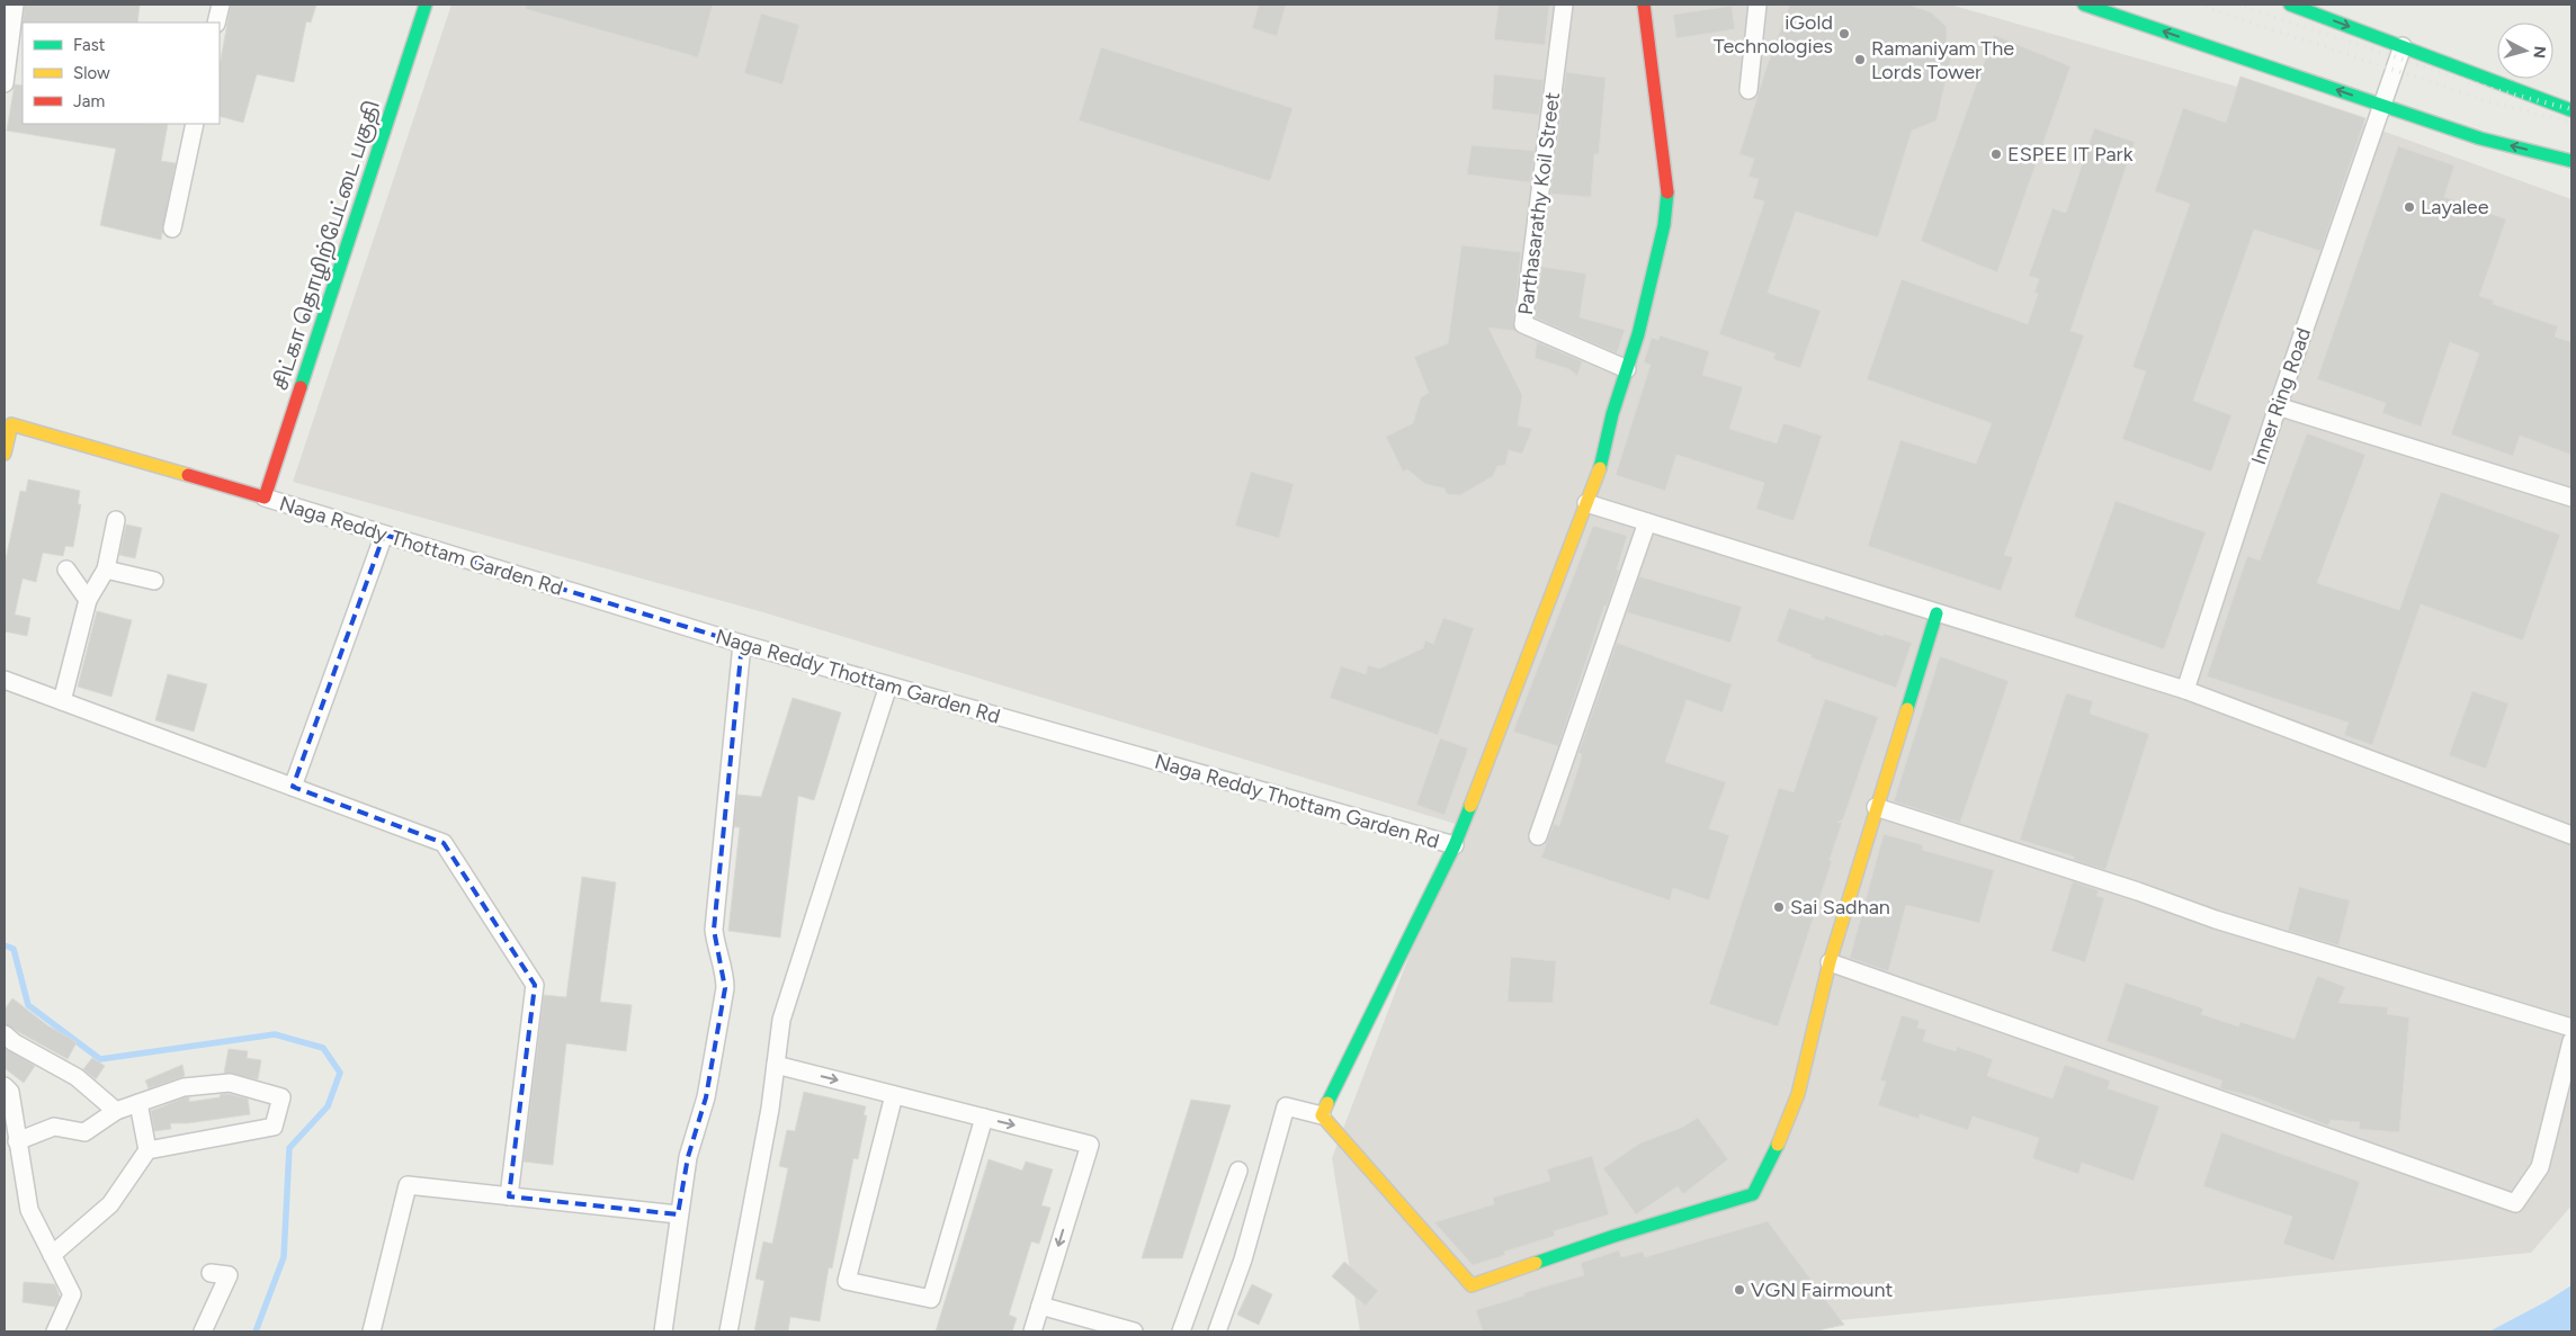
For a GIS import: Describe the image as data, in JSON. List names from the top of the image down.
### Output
{
  "streets": {
    "street": [
      "Parthasarathy Koil Street",
      "சிட்கா தொழிற்பேட்டை பகுதி",
      "Inner Ring Road",
      "Naga Reddy Thottam Garden Rd"
    ]
  },
  "crossings": [
    ["சிட்கா தொழிற்பேட்டை பகுதி", "Naga Reddy Thottam Garden Rd"]
  ],
  "places": [
    "iGold Technologies",
    "Ramaniyam The Lords Tower",
    "ESPEE IT Park",
    "Layalee",
    "Sai Sadhan",
    "VGN Fairmount"
  ],
  "legend": ["Fast", "Slow", "Jam"],
  "north": "right"
}
